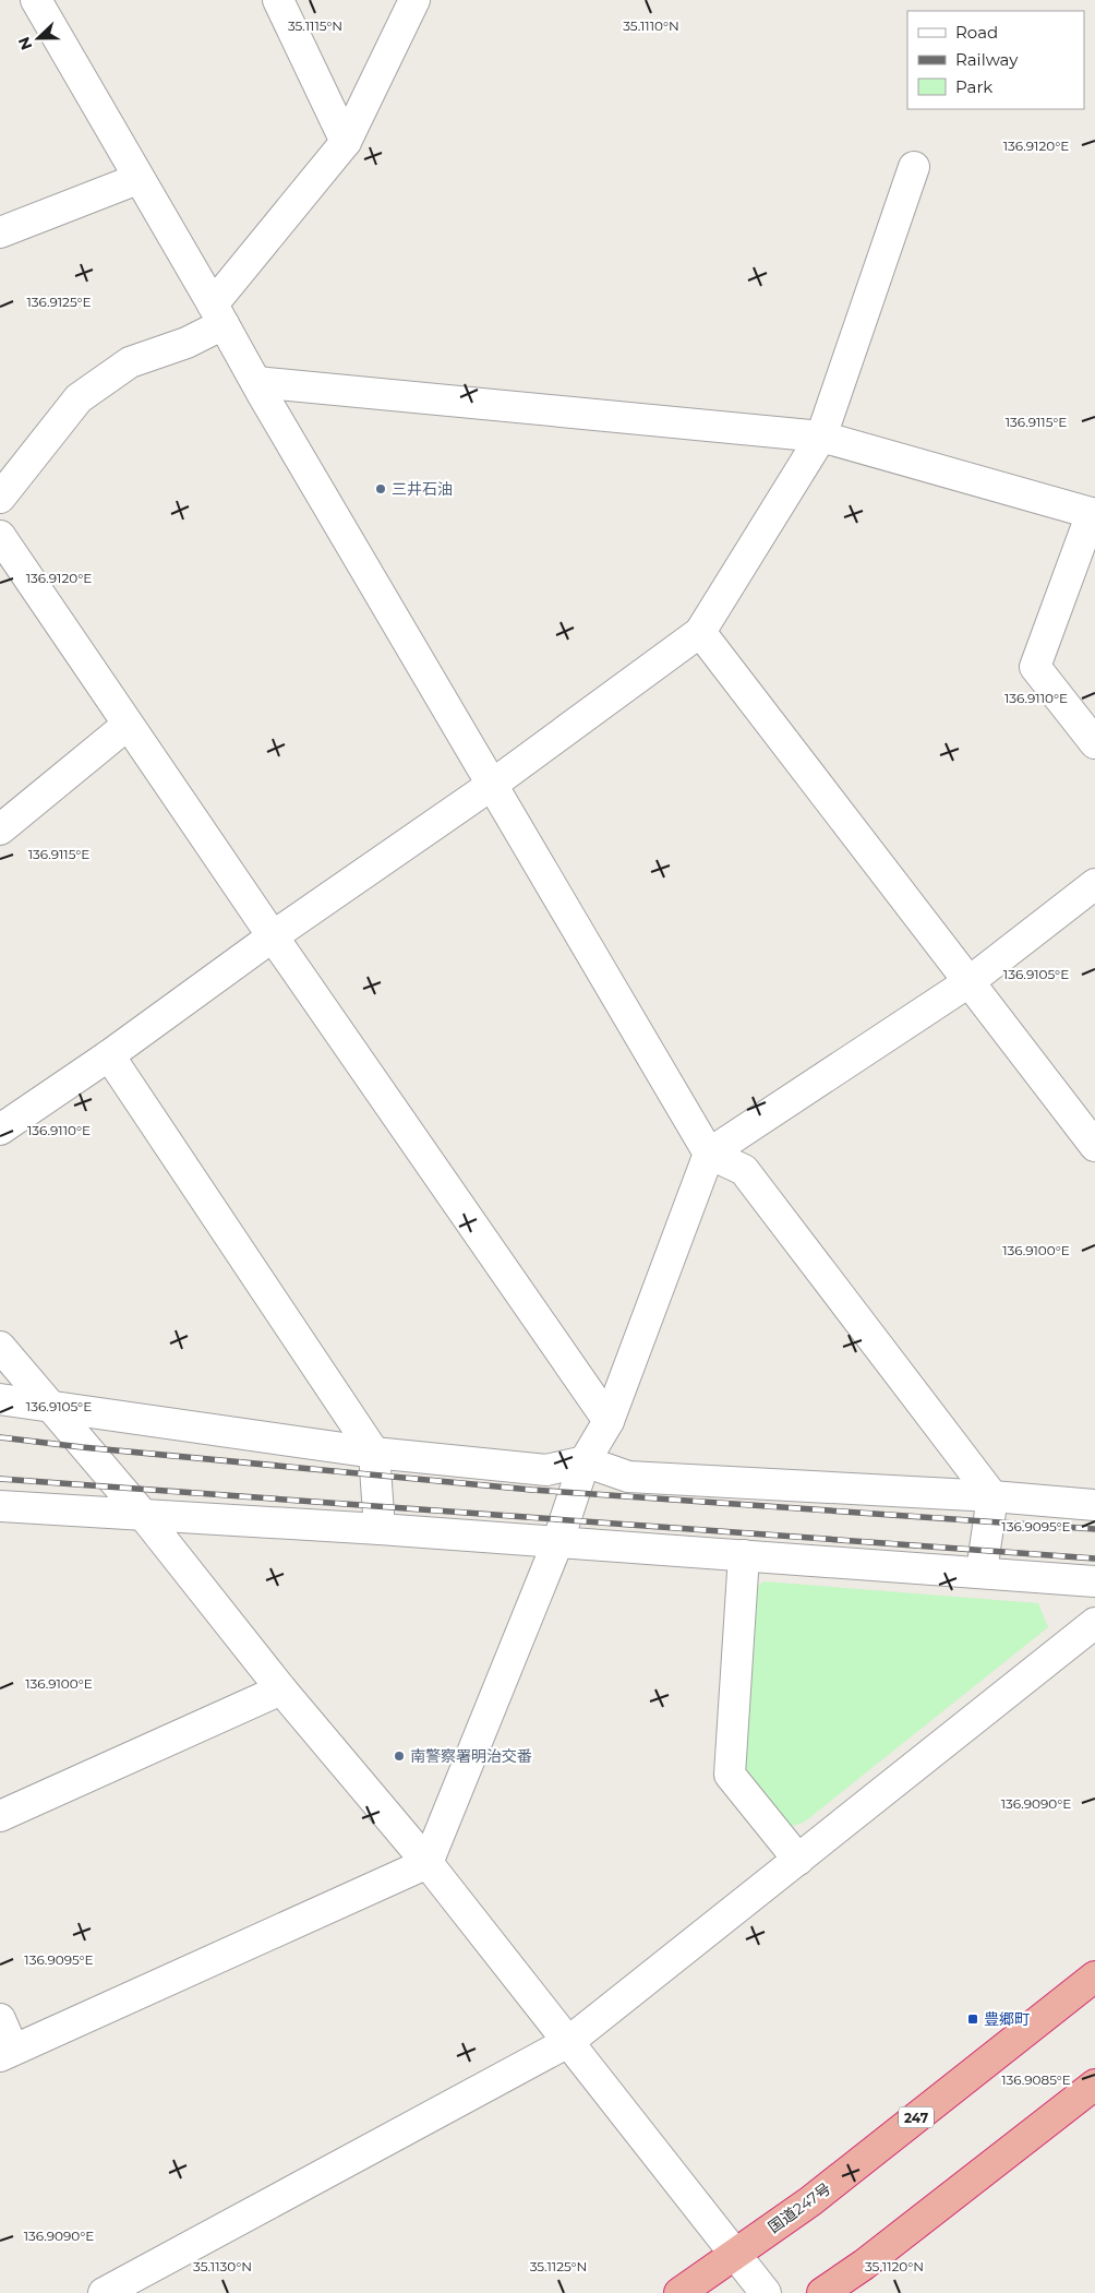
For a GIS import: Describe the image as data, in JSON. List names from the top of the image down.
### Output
{
  "streets": {
    "highway": ["247", "国道247号"]
  },
  "places": {
    "other": ["三井石油", "南警察署明治交番"],
    "transit": ["豊郷町"]
  },
  "legend": ["Road", "Railway", "Park"],
  "north": "left",
  "coordinates": [
    "35.1115°N",
    "35.1110°N",
    "136.9120°E",
    "136.9125°E",
    "136.9115°E",
    "136.9110°E",
    "136.9105°E",
    "136.9100°E",
    "136.9095°E",
    "136.9090°E",
    "136.9085°E",
    "35.1130°N",
    "35.1125°N",
    "35.1120°N"
  ]
}
